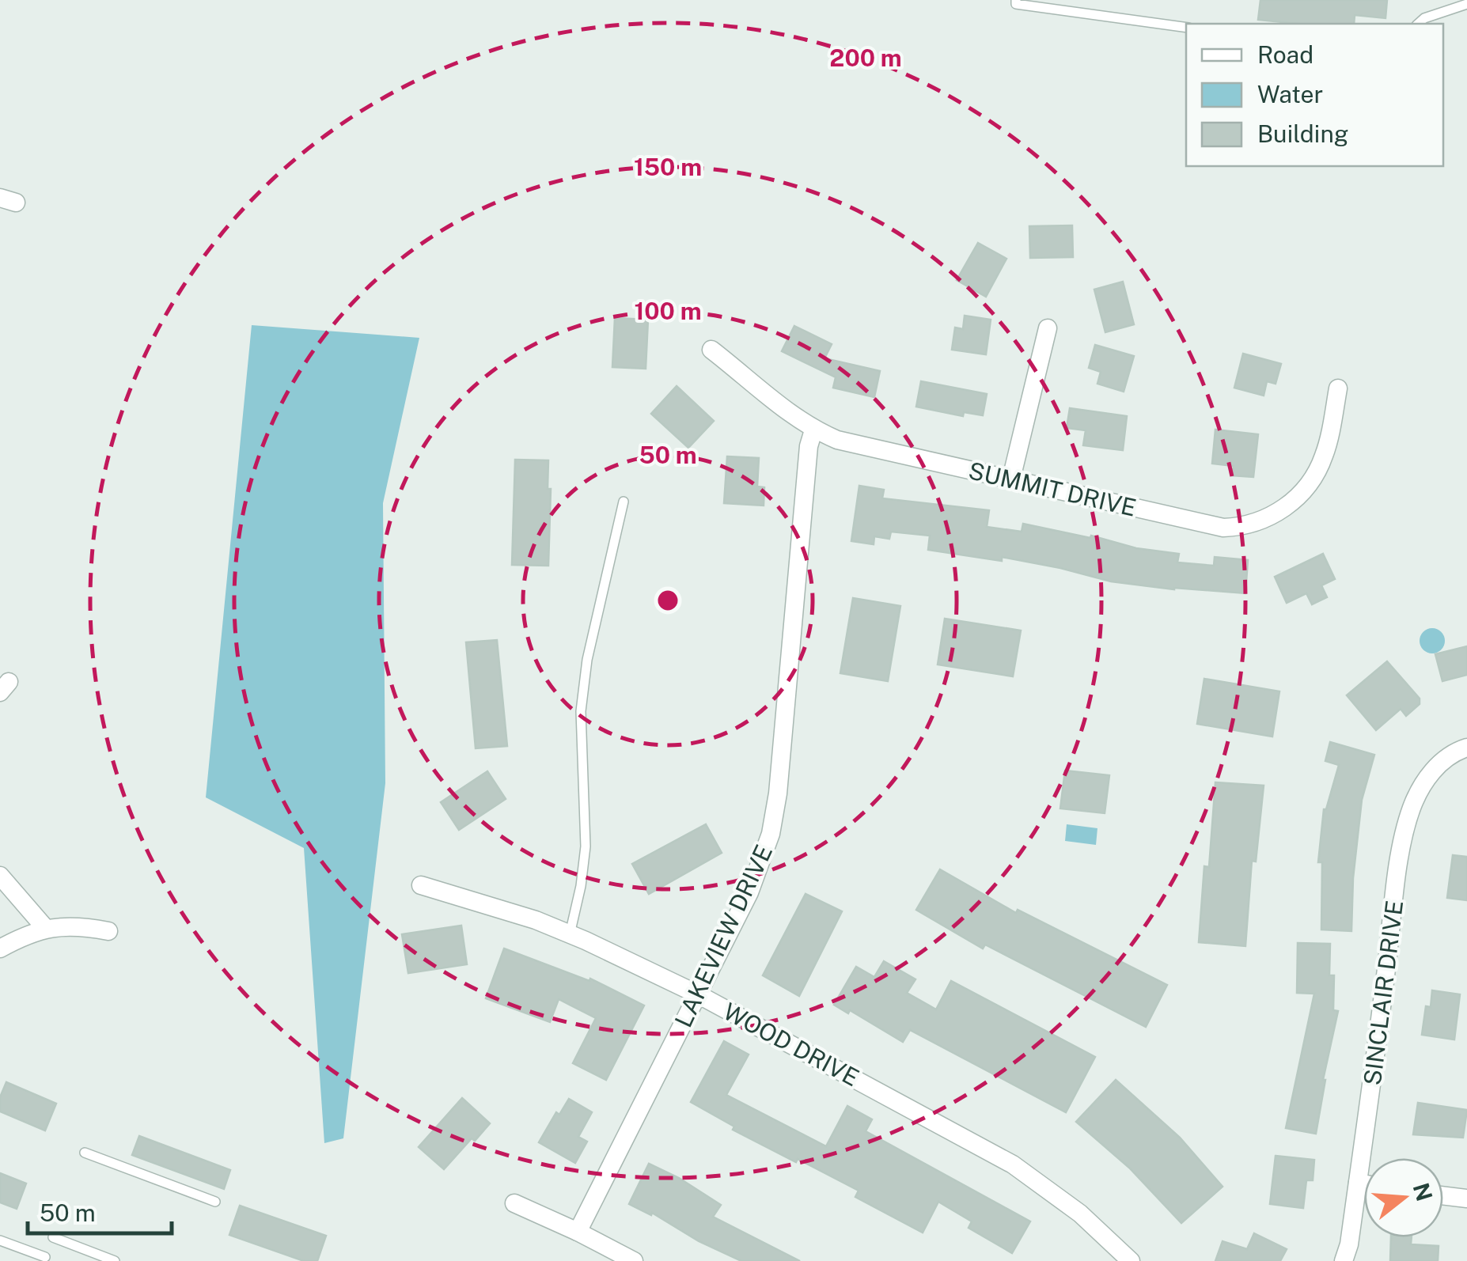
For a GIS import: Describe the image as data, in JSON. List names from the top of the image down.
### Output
{
  "streets": {
    "street": [
      "SUMMIT DRIVE",
      "LAKEVIEW DRIVE",
      "SINCLAIR DRIVE",
      "WOOD DRIVE"
    ]
  },
  "crossings": [
    ["SUMMIT DRIVE", "LAKEVIEW DRIVE"],
    ["LAKEVIEW DRIVE", "WOOD DRIVE"]
  ],
  "legend": ["Road", "Water", "Building"],
  "scale_bar": "50 m",
  "north": "right",
  "rings": [
    "200 m",
    "150 m",
    "100 m",
    "50 m"
  ]
}
